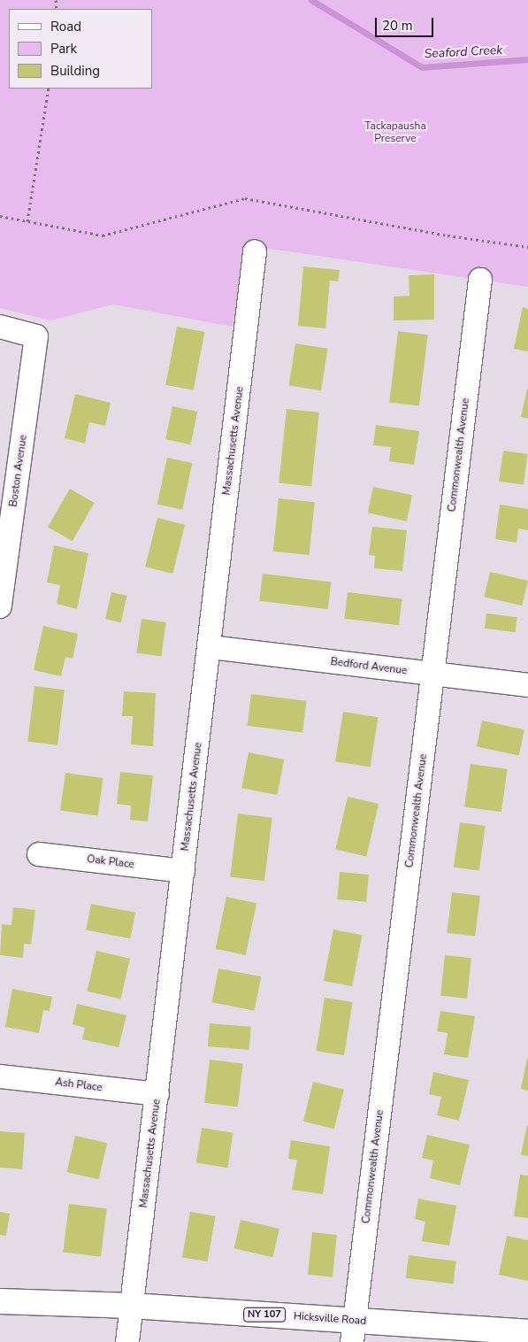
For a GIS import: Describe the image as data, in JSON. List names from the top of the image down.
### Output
{
  "streets": {
    "main road": ["NY 107", "Hicksville Road"],
    "street": [
      "Massachusetts Avenue",
      "Commonwealth Avenue",
      "Boston Avenue",
      "Bedford Avenue",
      "Oak Place",
      "Ash Place"
    ]
  },
  "crossings": [
    ["Massachusetts Avenue", "Bedford Avenue"],
    ["Massachusetts Avenue", "Oak Place"],
    ["Massachusetts Avenue", "Ash Place"],
    ["Massachusetts Avenue", "Hicksville Road"],
    ["Commonwealth Avenue", "Bedford Avenue"],
    ["Commonwealth Avenue", "Hicksville Road"]
  ],
  "water": ["Seaford Creek"],
  "parks": ["Tackapausha Preserve"],
  "legend": ["Road", "Park", "Building"],
  "scale_bar": "20 m"
}
